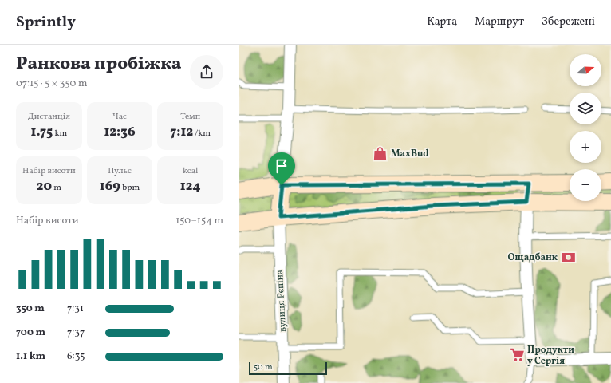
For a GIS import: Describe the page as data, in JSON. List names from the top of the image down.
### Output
{
  "streets": {
    "street": ["вулиця Рєпіна"]
  },
  "places": {
    "shop": ["MaxBud"],
    "bank": ["Ощадбанк"],
    "supermarket": ["Продукти у Сергія"]
  },
  "scale_bar": "50 m",
  "north": "right",
  "page": {
    "header": "Sprintly",
    "nav": ["Карта", "Маршрут", "Збережені"],
    "heading": ["Ранкова пробіжка", "07:15 · 5 × 350 m"],
    "map_buttons": ["+", "−"],
    "stats": [
      ["Дистанція", "1.75 km"],
      ["Час", "12:36"],
      ["Темп", "7:12 /km"],
      ["Набір висоти", "20 m"],
      ["Пульс", "169 bpm"],
      ["kcal", "124"]
    ],
    "chart": ["Набір висоти", "150–154 m"],
    "list": [
      {
        "name": "350 m",
        "note": "7:31"
      },
      {
        "name": "700 m",
        "note": "7:37"
      },
      {
        "name": "1.1 km",
        "note": "6:35"
      }
    ],
    "scale": "50 m"
  }
}
